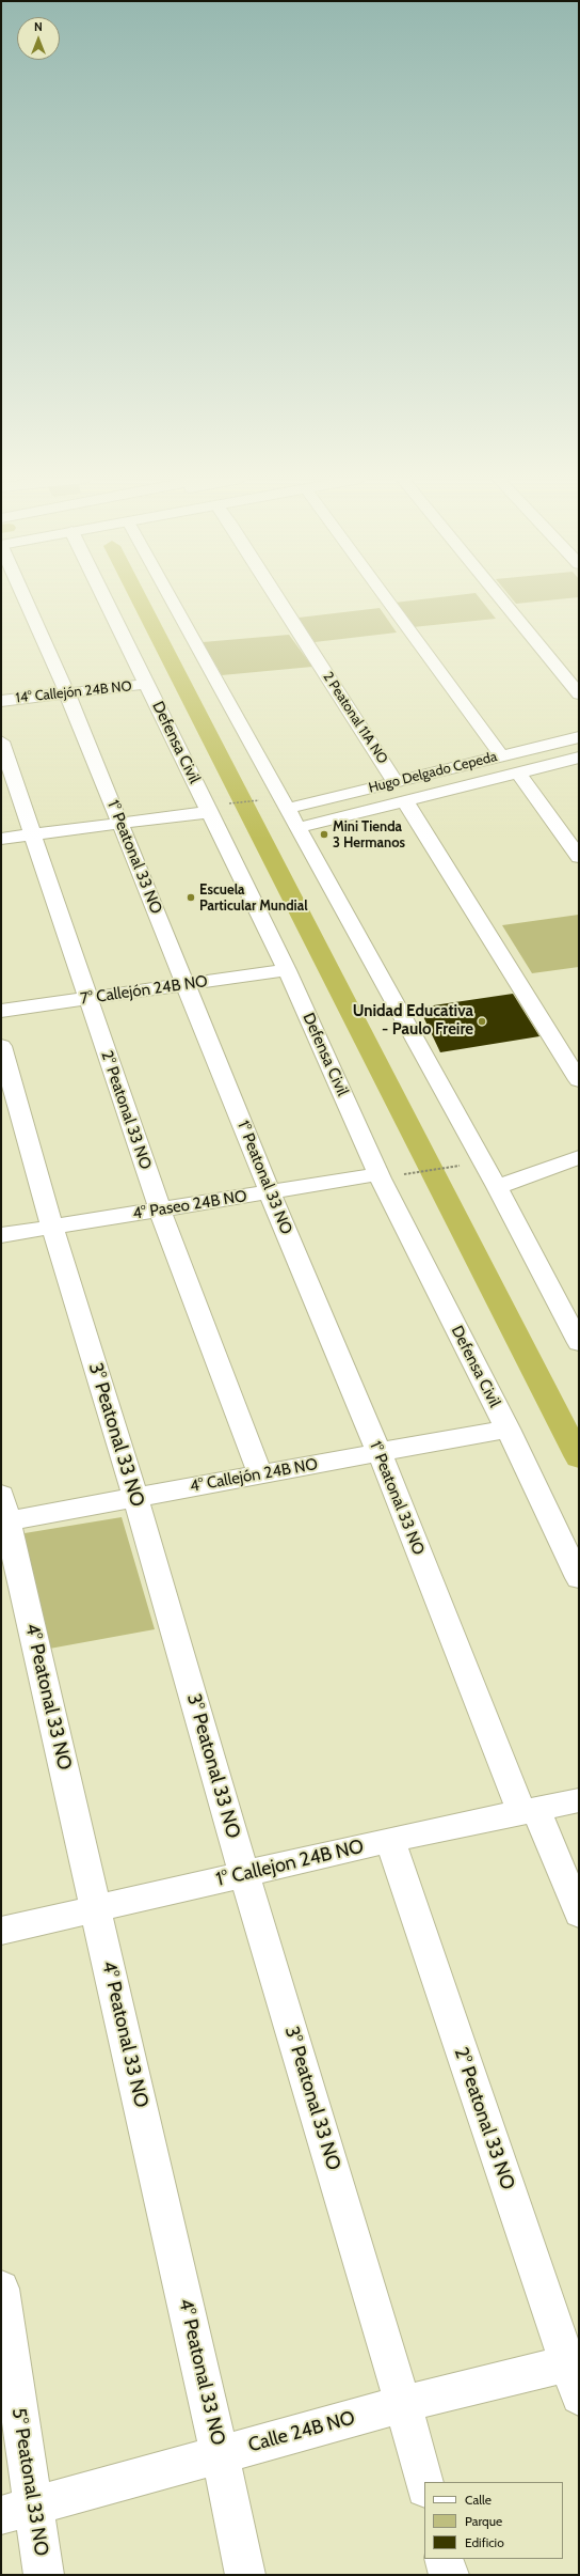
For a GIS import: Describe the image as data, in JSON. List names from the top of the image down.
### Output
{
  "streets": {
    "street": [
      "14° Callejón 24B NO",
      "2 Peatonal 11A NO",
      "Defensa Civil",
      "Hugo Delgado Cepeda",
      "1° Peatonal 33 NO",
      "7° Callejón 24B NO",
      "2° Peatonal 33 NO",
      "4° Paseo 24B NO",
      "3° Peatonal 33 NO",
      "4° Callejón 24B NO",
      "4° Peatonal 33 NO",
      "1° Callejon 24B NO",
      "Calle 24B NO",
      "5° Peatonal 33 NO"
    ]
  },
  "crossings": [
    ["14° Callejón 24B NO", "Defensa Civil"],
    ["14° Callejón 24B NO", "1° Peatonal 33 NO"],
    ["2 Peatonal 11A NO", "Hugo Delgado Cepeda"],
    ["Defensa Civil", "7° Callejón 24B NO"],
    ["Defensa Civil", "4° Paseo 24B NO"],
    ["Defensa Civil", "4° Callejón 24B NO"],
    ["1° Peatonal 33 NO", "7° Callejón 24B NO"],
    ["1° Peatonal 33 NO", "4° Paseo 24B NO"],
    ["1° Peatonal 33 NO", "4° Callejón 24B NO"],
    ["1° Peatonal 33 NO", "1° Callejon 24B NO"],
    ["7° Callejón 24B NO", "2° Peatonal 33 NO"],
    ["2° Peatonal 33 NO", "4° Paseo 24B NO"],
    ["2° Peatonal 33 NO", "4° Callejón 24B NO"],
    ["2° Peatonal 33 NO", "1° Callejon 24B NO"],
    ["2° Peatonal 33 NO", "Calle 24B NO"],
    ["4° Paseo 24B NO", "3° Peatonal 33 NO"],
    ["3° Peatonal 33 NO", "4° Callejón 24B NO"],
    ["3° Peatonal 33 NO", "1° Callejon 24B NO"],
    ["3° Peatonal 33 NO", "Calle 24B NO"],
    ["4° Callejón 24B NO", "4° Peatonal 33 NO"],
    ["4° Peatonal 33 NO", "1° Callejon 24B NO"],
    ["4° Peatonal 33 NO", "Calle 24B NO"],
    ["Calle 24B NO", "5° Peatonal 33 NO"]
  ],
  "places": ["Mini Tienda 3 Hermanos", "Escuela Particular Mundial", "Unidad Educativa - Paulo Freire"],
  "legend": ["Calle", "Parque", "Edificio"],
  "north": "top"
}
